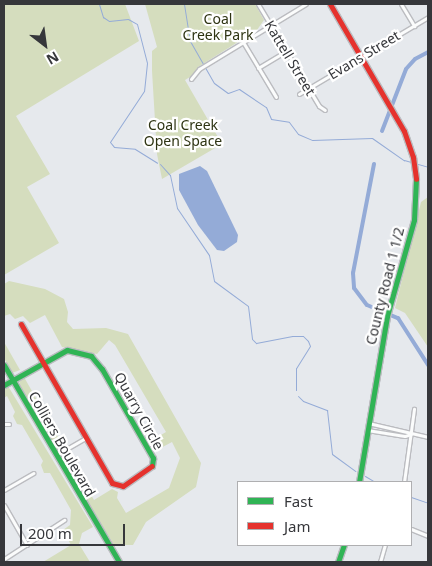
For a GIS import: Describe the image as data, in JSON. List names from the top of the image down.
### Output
{
  "streets": {
    "street": [
      "Evans Street",
      "Kattell Street",
      "County Road 1 1/2",
      "Quarry Circle",
      "Colliers Boulevard"
    ]
  },
  "crossings": [
    ["Evans Street", "Kattell Street"],
    ["Evans Street", "County Road 1 1/2"],
    ["Quarry Circle", "Colliers Boulevard"]
  ],
  "parks": ["Coal Creek Park", "Coal Creek Open Space"],
  "legend": ["Fast", "Jam"],
  "scale_bar": "200 m",
  "north": "bottom right"
}
